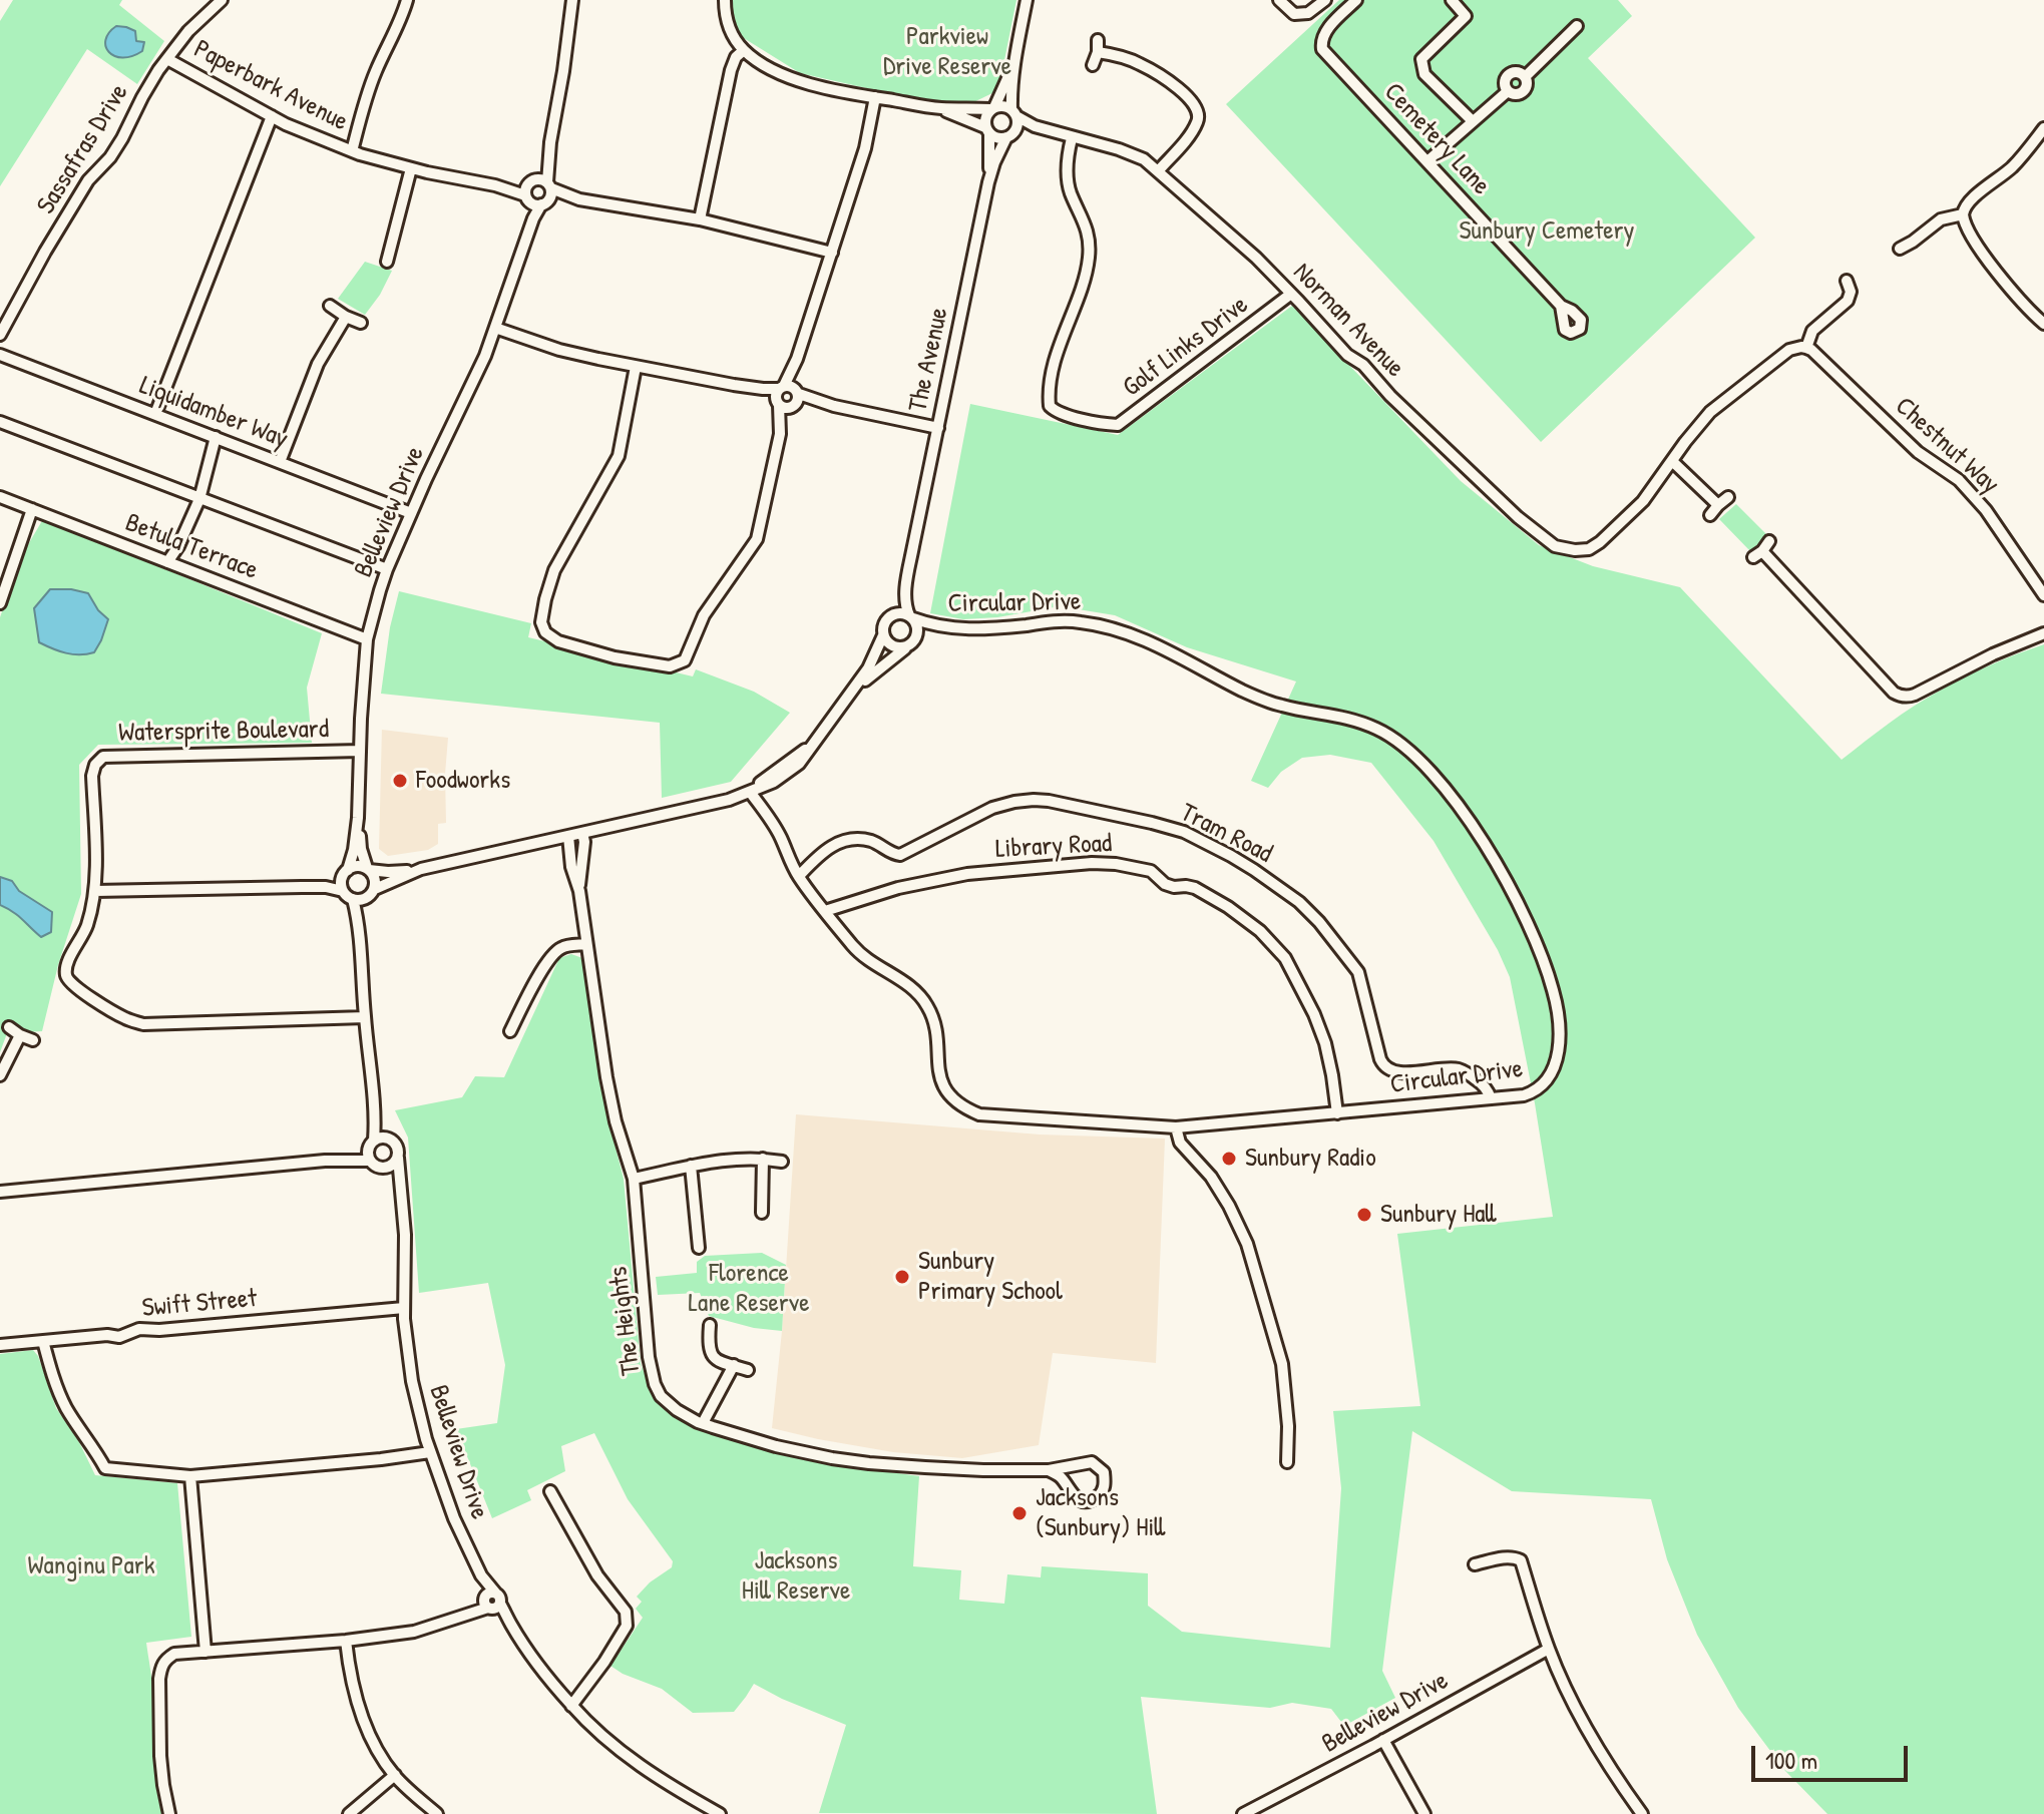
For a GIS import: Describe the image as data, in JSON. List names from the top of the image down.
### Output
{
  "streets": {
    "street": [
      "Paperbark Avenue",
      "Cemetery Lane",
      "Sassafras Drive",
      "Norman Avenue",
      "Golf Links Drive",
      "The Avenue",
      "Liquidamber Way",
      "Chestnut Way",
      "Belleview Drive",
      "Betula Terrace",
      "Circular Drive",
      "Watersprite Boulevard",
      "Tram Road",
      "Library Road",
      "Swift Street",
      "The Heights"
    ]
  },
  "crossings": [
    ["Paperbark Avenue", "Sassafras Drive"],
    ["Paperbark Avenue", "Belleview Drive"],
    ["Norman Avenue", "Golf Links Drive"],
    ["Norman Avenue", "The Avenue"],
    ["The Avenue", "Circular Drive"],
    ["Liquidamber Way", "Belleview Drive"],
    ["Belleview Drive", "Betula Terrace"],
    ["Belleview Drive", "Watersprite Boulevard"],
    ["Belleview Drive", "Swift Street"],
    ["Circular Drive", "Tram Road"],
    ["Circular Drive", "Library Road"]
  ],
  "parks": [
    "Parkview Drive Reserve",
    "Sunbury Cemetery",
    "Florence Lane Reserve",
    "Jacksons Hill Reserve",
    "Wanginu Park"
  ],
  "places": [
    "Foodworks",
    "Sunbury Radio",
    "Sunbury Hall",
    "Sunbury Primary School",
    "Jacksons (Sunbury) Hill"
  ],
  "scale_bar": "100 m"
}
